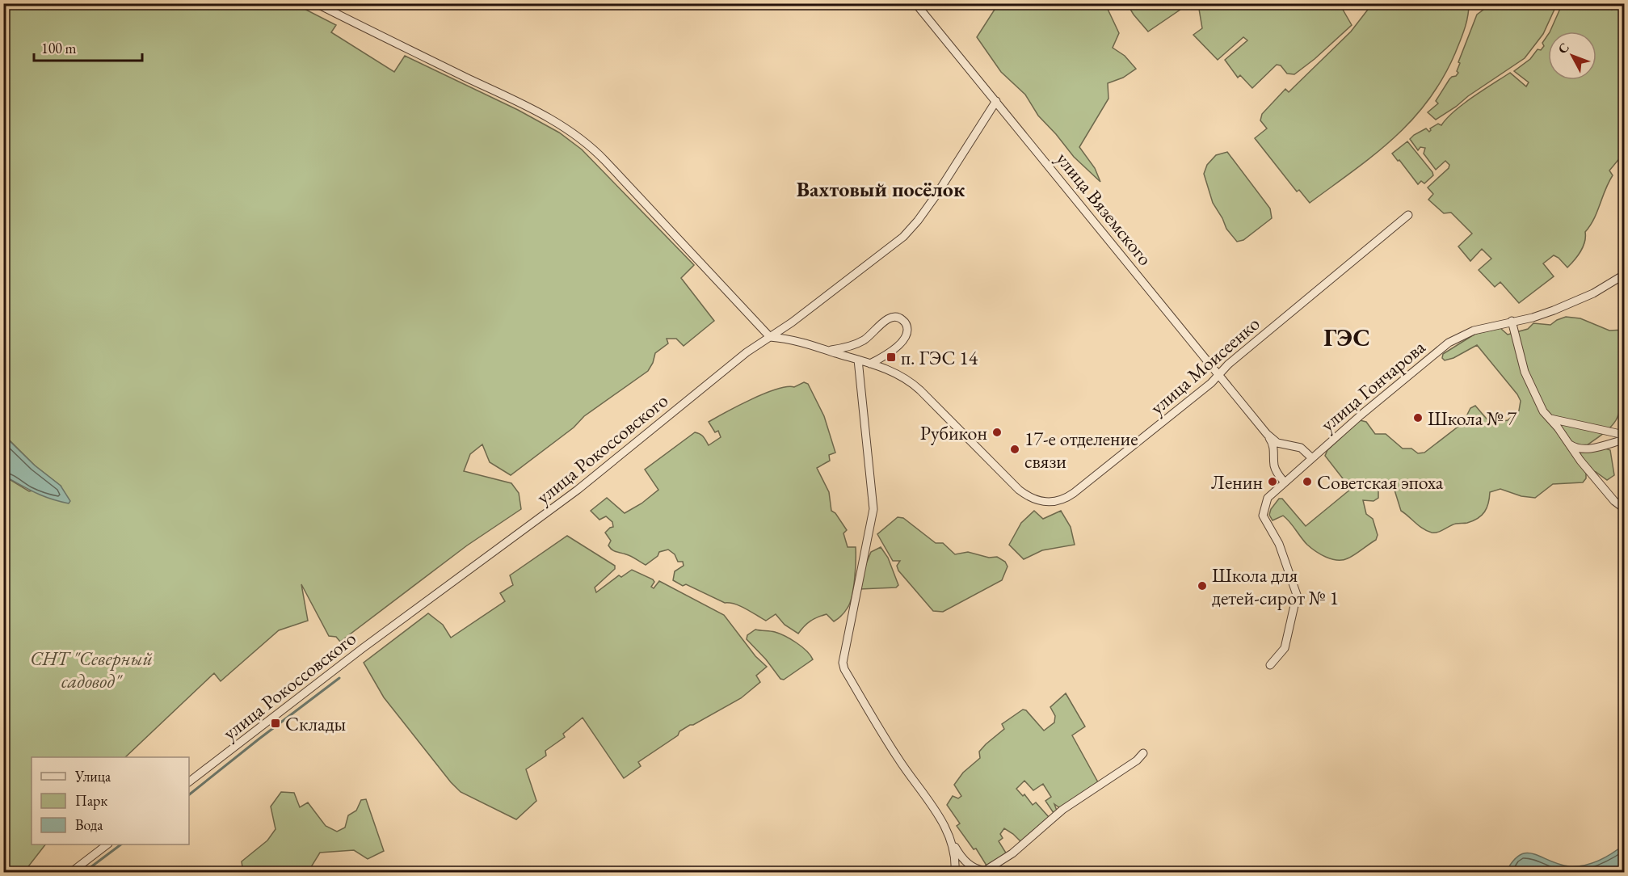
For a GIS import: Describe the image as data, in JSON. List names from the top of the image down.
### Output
{
  "streets": {
    "street": [
      "улица Вяземского",
      "улица Моисеенко",
      "улица Гончарова",
      "улица Рокоссовского"
    ]
  },
  "crossings": [
    ["улица Вяземского", "улица Моисеенко"],
    ["улица Вяземского", "улица Рокоссовского"],
    ["улица Моисеенко", "улица Рокоссовского"]
  ],
  "districts": ["Вахтовый посёлок", "ГЭС"],
  "parks": ["СНТ \"Северный садовод\""],
  "places": {
    "transit": ["п. ГЭС 14", "Склады"],
    "other": [
      "Школа № 7",
      "Рубикон",
      "17-е отделение связи",
      "Ленин",
      "Советская эпоха",
      "Школа для детей-сирот № 1"
    ]
  },
  "legend": ["Улица", "Парк", "Вода"],
  "scale_bar": "100 m",
  "north": "top left"
}
